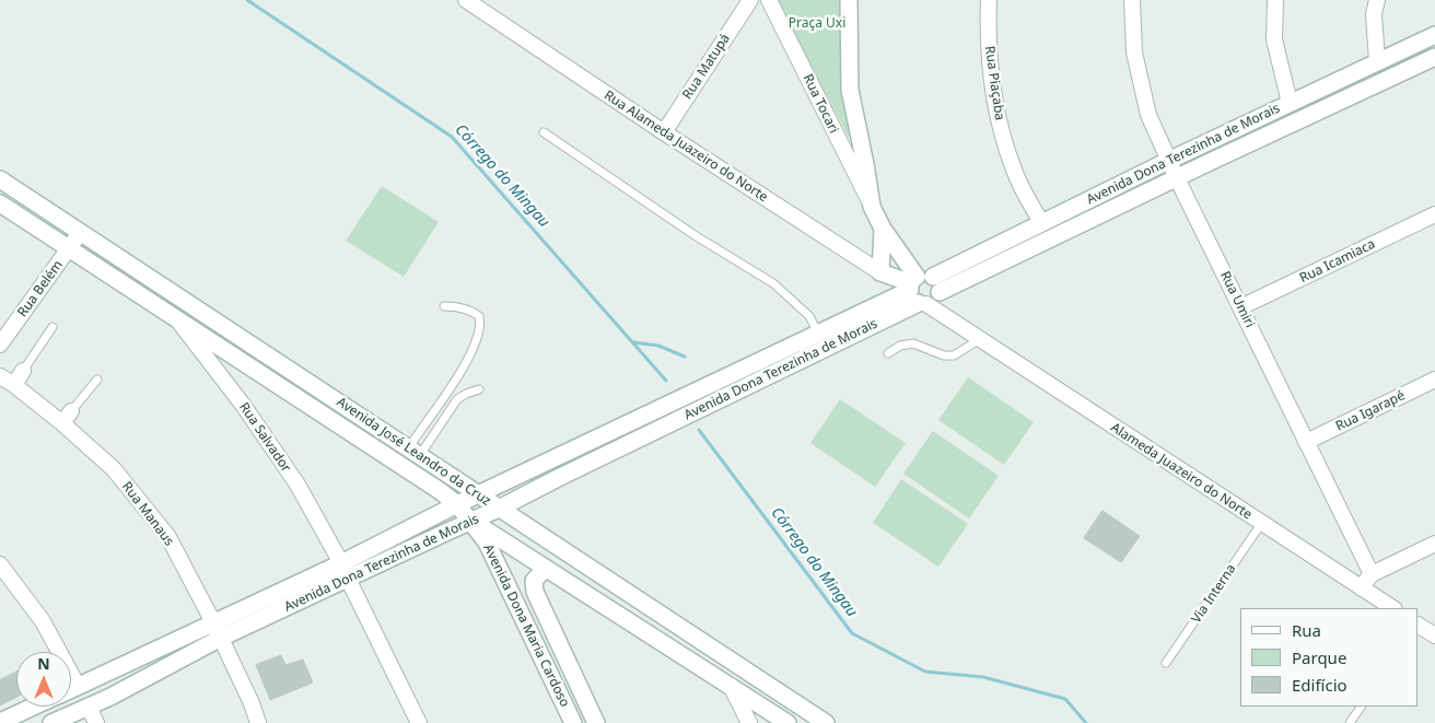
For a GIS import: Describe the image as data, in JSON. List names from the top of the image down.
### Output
{
  "streets": {
    "main road": [
      "Rua Alameda Juazeiro do Norte",
      "Avenida Dona Terezinha de Morais",
      "Avenida José Leandro da Cruz",
      "Avenida Dona Maria Cardoso"
    ],
    "street": [
      "Rua Matupá",
      "Rua Piaçaba",
      "Rua Tocari",
      "Rua Icamiaca",
      "Rua Belém",
      "Rua Umiri",
      "Rua Igarapé",
      "Rua Salvador",
      "Alameda Juazeiro do Norte",
      "Rua Manaus"
    ],
    "lane": ["Via Interna"]
  },
  "crossings": [
    ["Rua Matupá", "Rua Alameda Juazeiro do Norte"],
    ["Rua Piaçaba", "Avenida Dona Terezinha de Morais"],
    ["Rua Alameda Juazeiro do Norte", "Avenida Dona Terezinha de Morais"],
    ["Rua Alameda Juazeiro do Norte", "Alameda Juazeiro do Norte"],
    ["Avenida Dona Terezinha de Morais", "Rua Umiri"],
    ["Avenida Dona Terezinha de Morais", "Rua Salvador"],
    ["Avenida Dona Terezinha de Morais", "Avenida José Leandro da Cruz"],
    ["Avenida Dona Terezinha de Morais", "Alameda Juazeiro do Norte"],
    ["Avenida Dona Terezinha de Morais", "Rua Manaus"],
    ["Avenida Dona Terezinha de Morais", "Avenida Dona Maria Cardoso"],
    ["Rua Icamiaca", "Rua Umiri"],
    ["Rua Belém", "Avenida José Leandro da Cruz"],
    ["Rua Umiri", "Rua Igarapé"],
    ["Rua Salvador", "Avenida José Leandro da Cruz"],
    ["Avenida José Leandro da Cruz", "Avenida Dona Maria Cardoso"],
    ["Alameda Juazeiro do Norte", "Via Interna"]
  ],
  "water": ["Córrego do Mingau"],
  "parks": ["Praça Uxi"],
  "legend": ["Rua", "Parque", "Edifício"],
  "north": "top"
}
